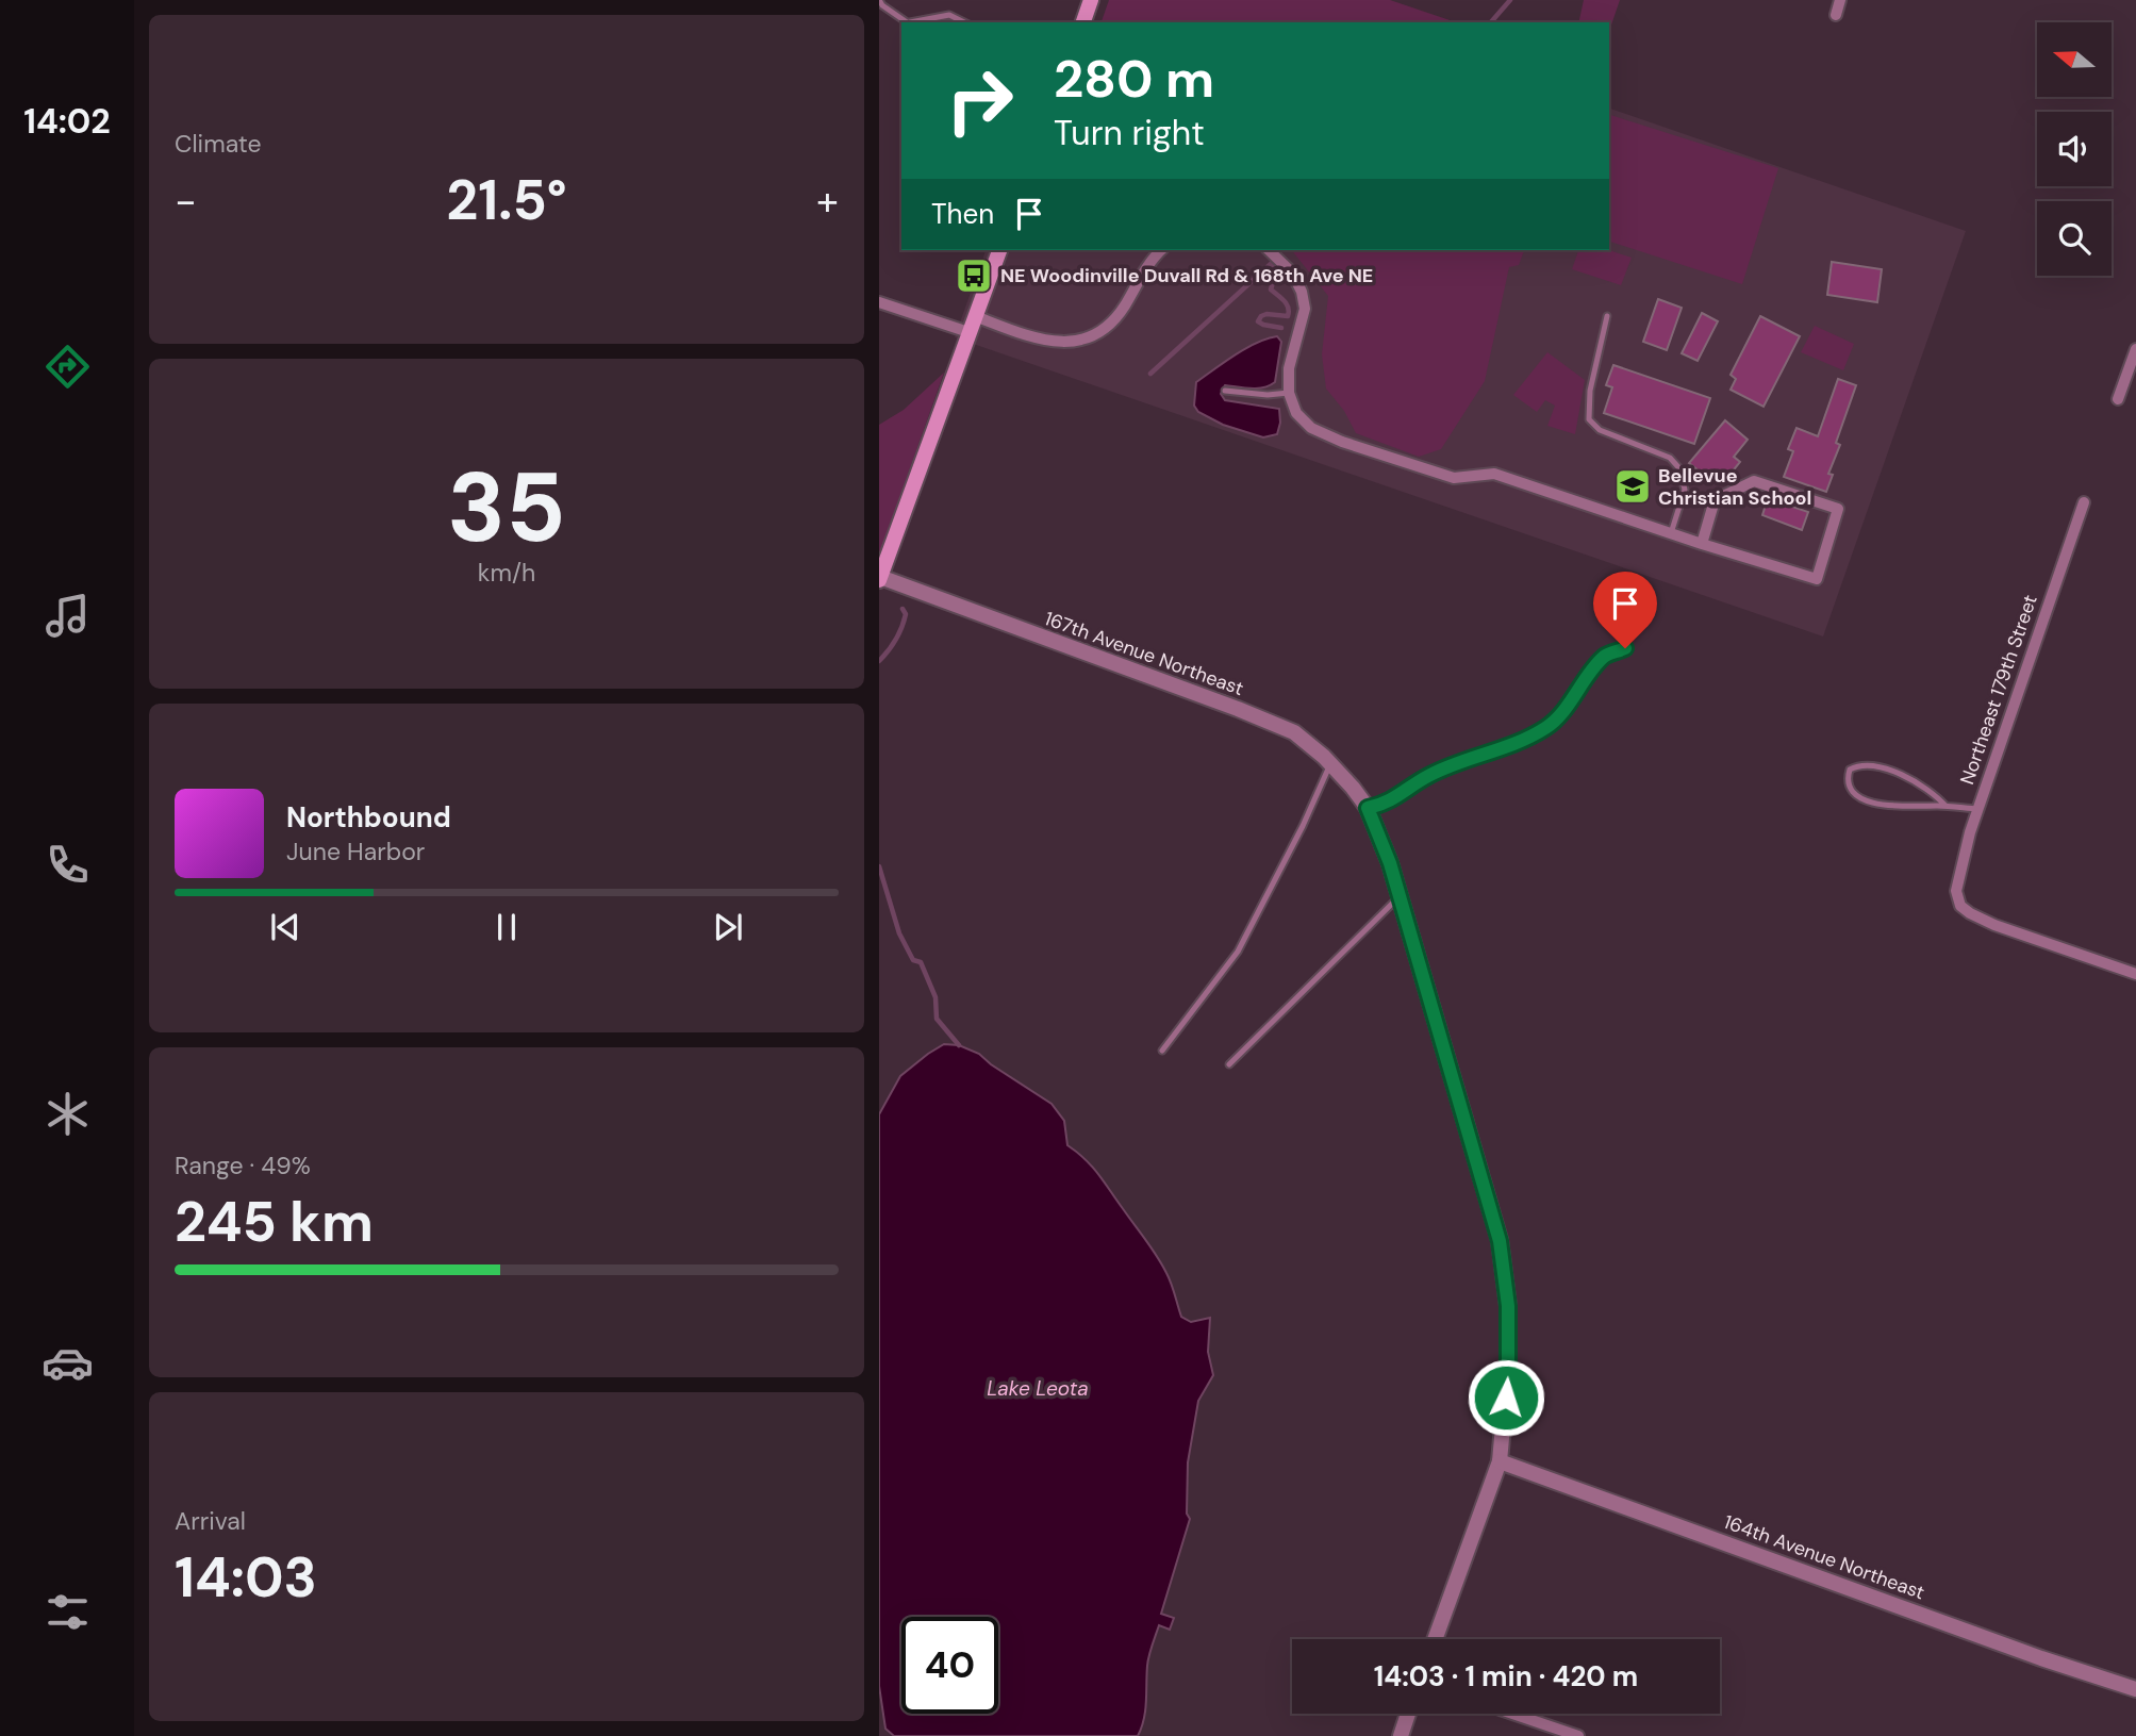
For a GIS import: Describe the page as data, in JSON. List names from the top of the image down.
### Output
{
  "streets": {
    "street": ["167th Avenue Northeast", "Northeast 179th Street", "164th Avenue Northeast"]
  },
  "crossings": [
    ["167th Avenue Northeast", "164th Avenue Northeast"]
  ],
  "water": ["Lake Leota"],
  "places": {
    "bus stop": ["NE Woodinville Duvall Rd & 168th Ave NE"],
    "school or university": ["Bellevue Christian School"]
  },
  "north": "left",
  "page": {
    "tabs": "14:02",
    "tile": [
      "Climate",
      ["35", "km/h"],
      ["Range · 49%", "245 km"],
      ["Arrival", "14:03"]
    ],
    "turn": ["280 m", "Turn right"],
    "heat": ["−", "21.5°", "+"],
    "then": "Then",
    "song": ["Northbound", "June Harbor"],
    "limit": "40",
    "trip": "14:03 · 1 min · 420 m"
  }
}
